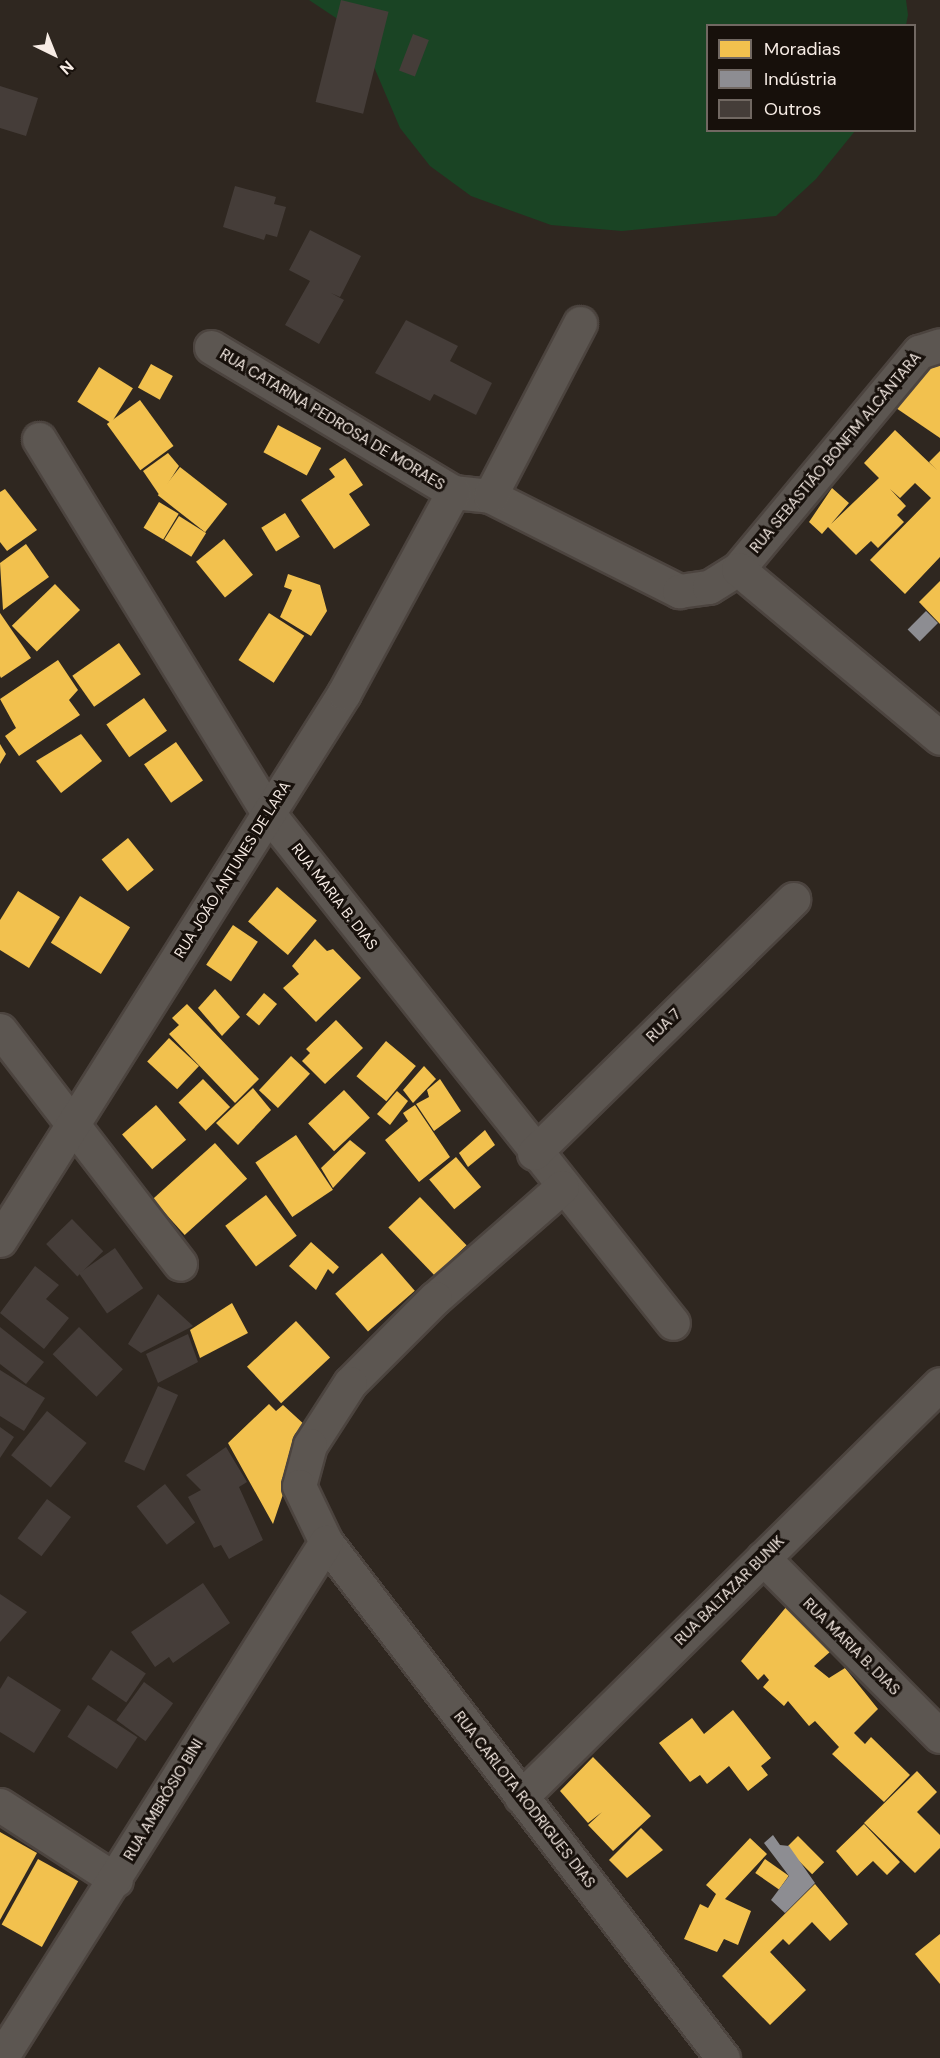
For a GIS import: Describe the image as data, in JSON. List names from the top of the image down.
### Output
{
  "streets": {
    "street": [
      "RUA CATARINA PEDROSA DE MORAES",
      "RUA SEBASTIÃO BONFIM ALCÂNTARA",
      "RUA JOÃO ANTUNES DE LARA",
      "RUA MARIA B. DIAS",
      "RUA 7",
      "RUA BALTAZAR BUNIK",
      "RUA AMBRÓSIO BINI",
      "RUA CARLOTA RODRIGUES DIAS"
    ]
  },
  "crossings": [
    ["RUA CATARINA PEDROSA DE MORAES", "RUA SEBASTIÃO BONFIM ALCÂNTARA"],
    ["RUA CATARINA PEDROSA DE MORAES", "RUA JOÃO ANTUNES DE LARA"],
    ["RUA JOÃO ANTUNES DE LARA", "RUA MARIA B. DIAS"],
    ["RUA MARIA B. DIAS", "RUA 7"],
    ["RUA MARIA B. DIAS", "RUA BALTAZAR BUNIK"],
    ["RUA MARIA B. DIAS", "RUA CARLOTA RODRIGUES DIAS"],
    ["RUA BALTAZAR BUNIK", "RUA CARLOTA RODRIGUES DIAS"],
    ["RUA AMBRÓSIO BINI", "RUA CARLOTA RODRIGUES DIAS"]
  ],
  "legend": ["Moradias", "Indústria", "Outros"],
  "north": "bottom right"
}
